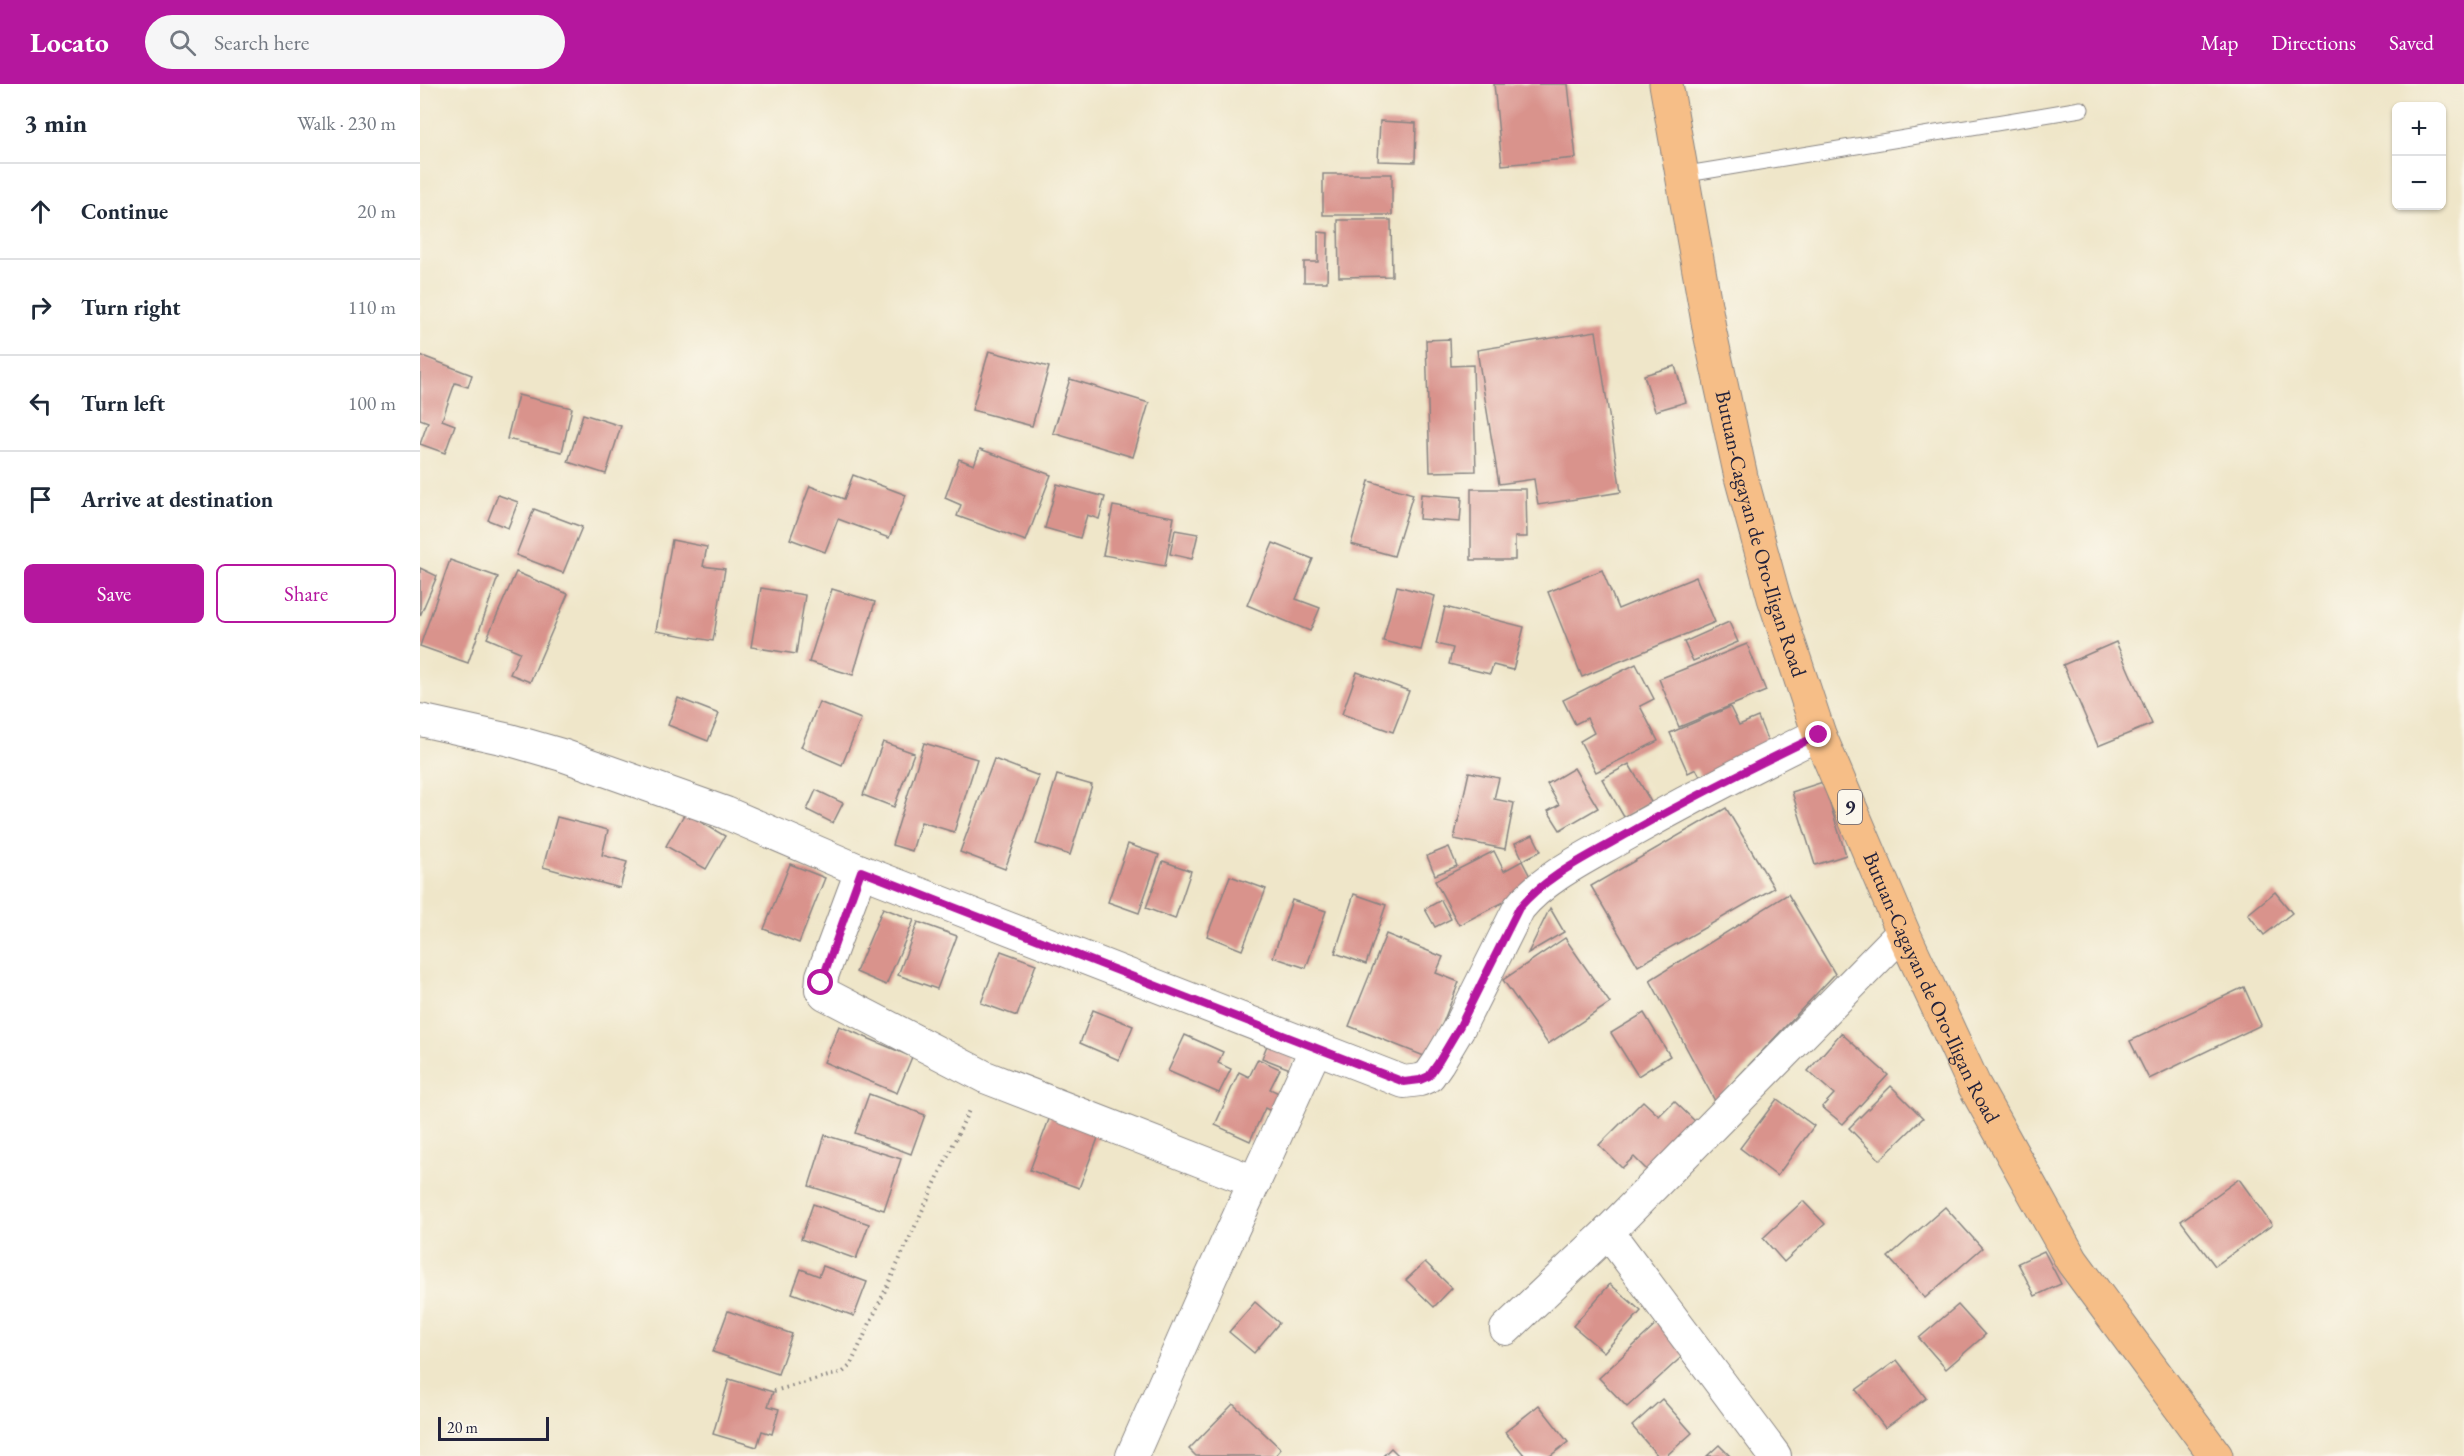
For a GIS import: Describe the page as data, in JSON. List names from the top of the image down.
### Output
{
  "streets": {
    "highway": ["Butuan-Cagayan de Oro-Iligan Road", "9"]
  },
  "scale_bar": "20 m",
  "page": {
    "header": "Locato",
    "search": "Search here",
    "nav": ["Map", "Directions", "Saved"],
    "heading": ["3 min", "Walk · 230 m"],
    "map_buttons": ["+", "−"],
    "list": [
      ["Continue", "20 m"],
      ["Turn right", "110 m"],
      ["Turn left", "100 m"],
      "Arrive at destination"
    ],
    "buttons": ["Save", "Share"],
    "scale": "20 m"
  }
}
